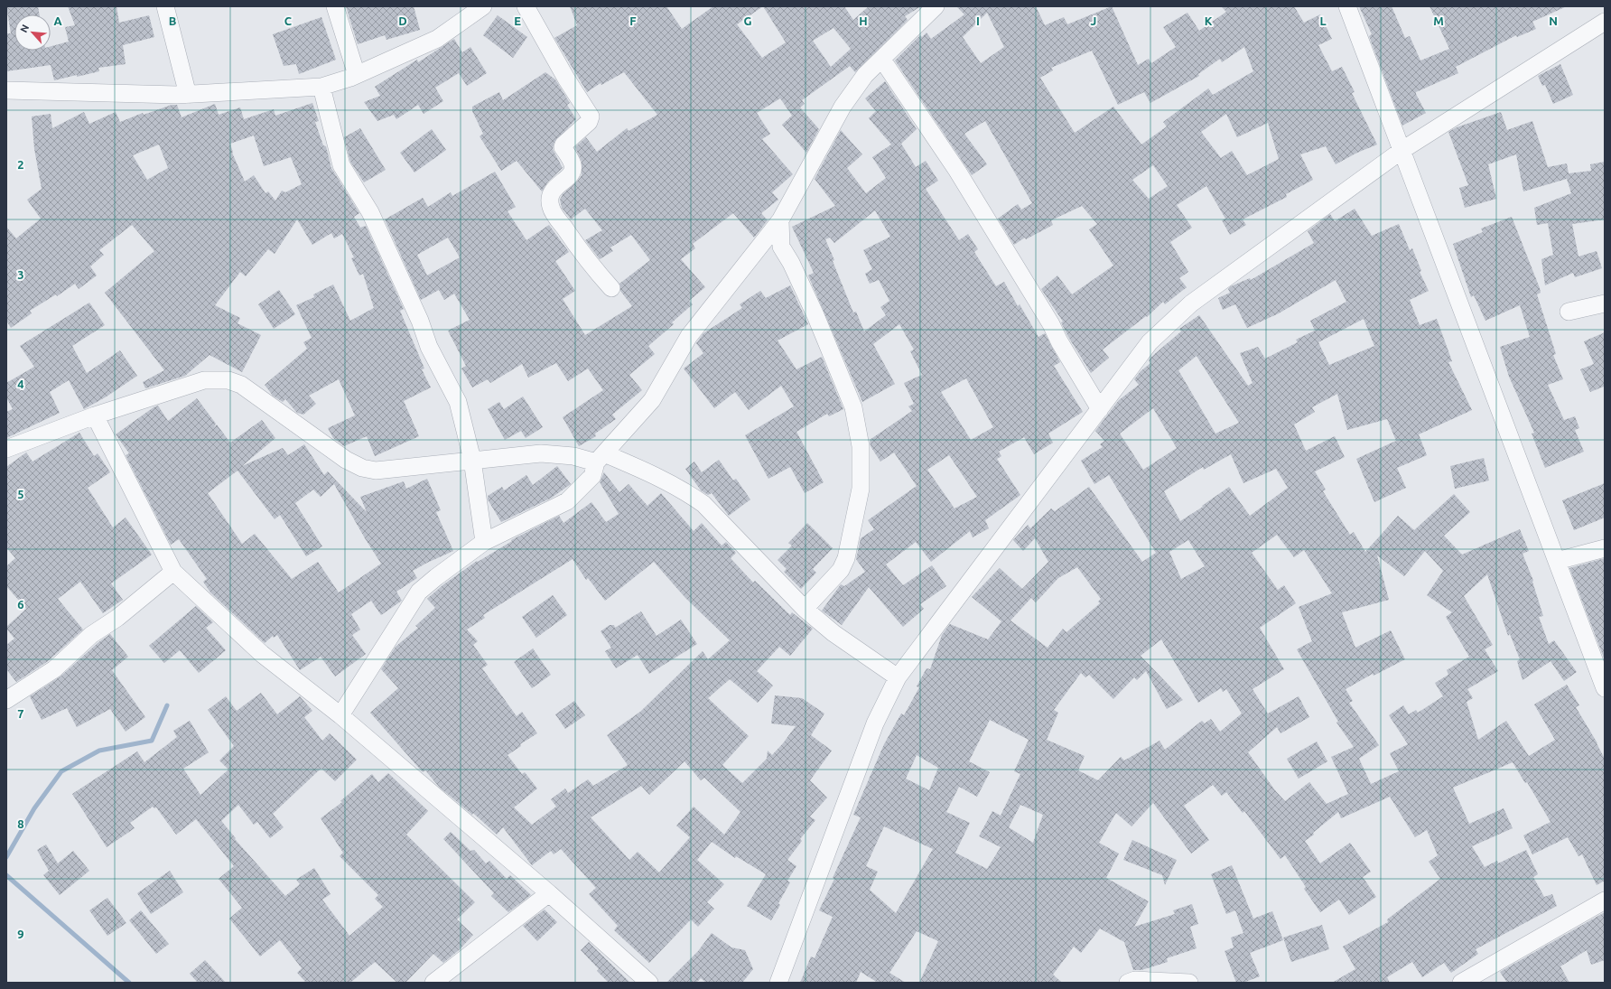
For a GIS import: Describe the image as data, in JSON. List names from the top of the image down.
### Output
{
  "north": "top left",
  "grid": {
    "columns": [
      "A",
      "B",
      "C",
      "D",
      "E",
      "F",
      "G",
      "H",
      "I",
      "J",
      "K",
      "L",
      "M",
      "N"
    ],
    "rows": [
      "2",
      "3",
      "4",
      "5",
      "6",
      "7",
      "8",
      "9"
    ]
  }
}
